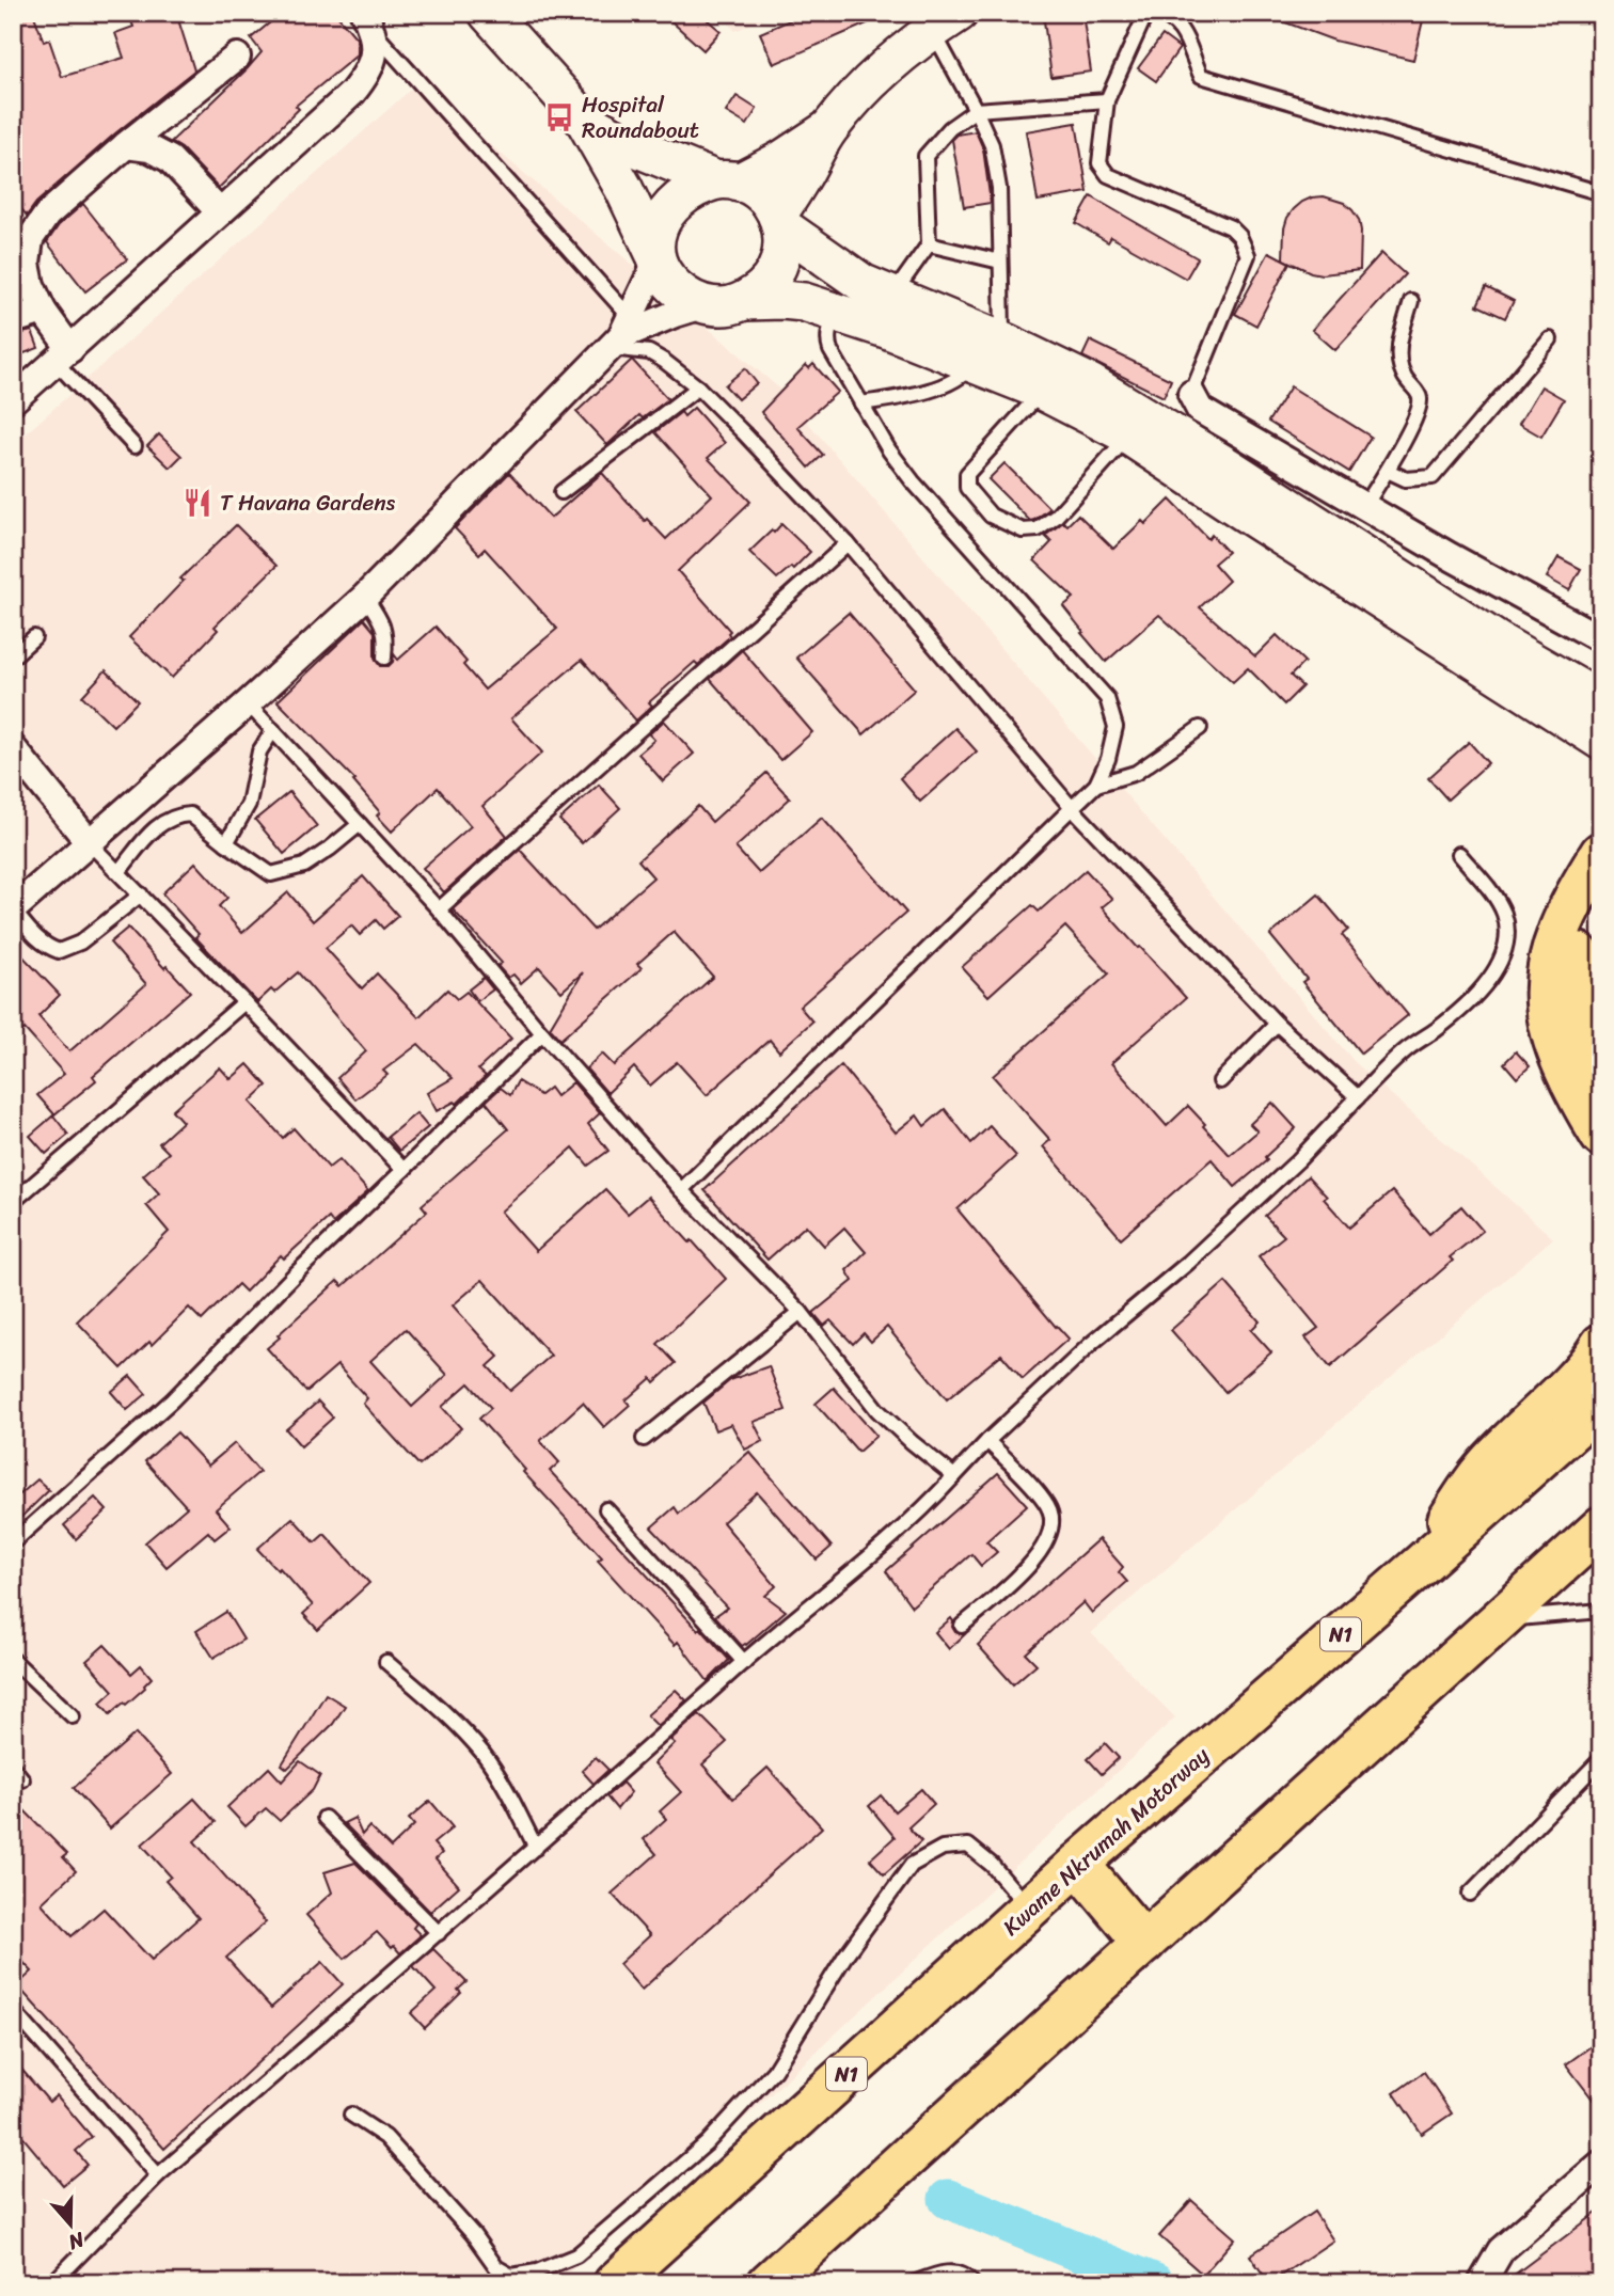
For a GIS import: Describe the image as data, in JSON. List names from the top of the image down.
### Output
{
  "streets": {
    "highway": ["N1", "Kwame Nkrumah Motorway"]
  },
  "places": {
    "bus stop": ["Hospital Roundabout"],
    "restaurant": ["T Havana Gardens"]
  },
  "north": "bottom"
}
